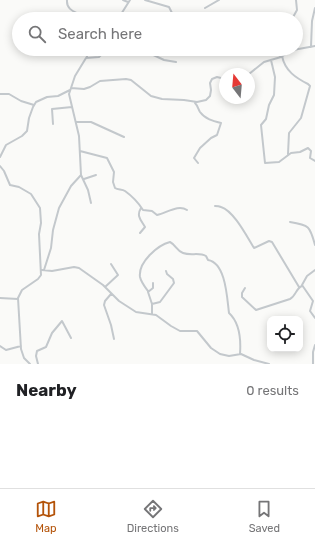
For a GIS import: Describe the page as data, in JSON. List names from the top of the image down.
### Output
{
  "north": "top",
  "page": {
    "search": "Search here",
    "heading": ["Nearby", "0 results"],
    "nav": ["Map", "Directions", "Saved"]
  }
}
